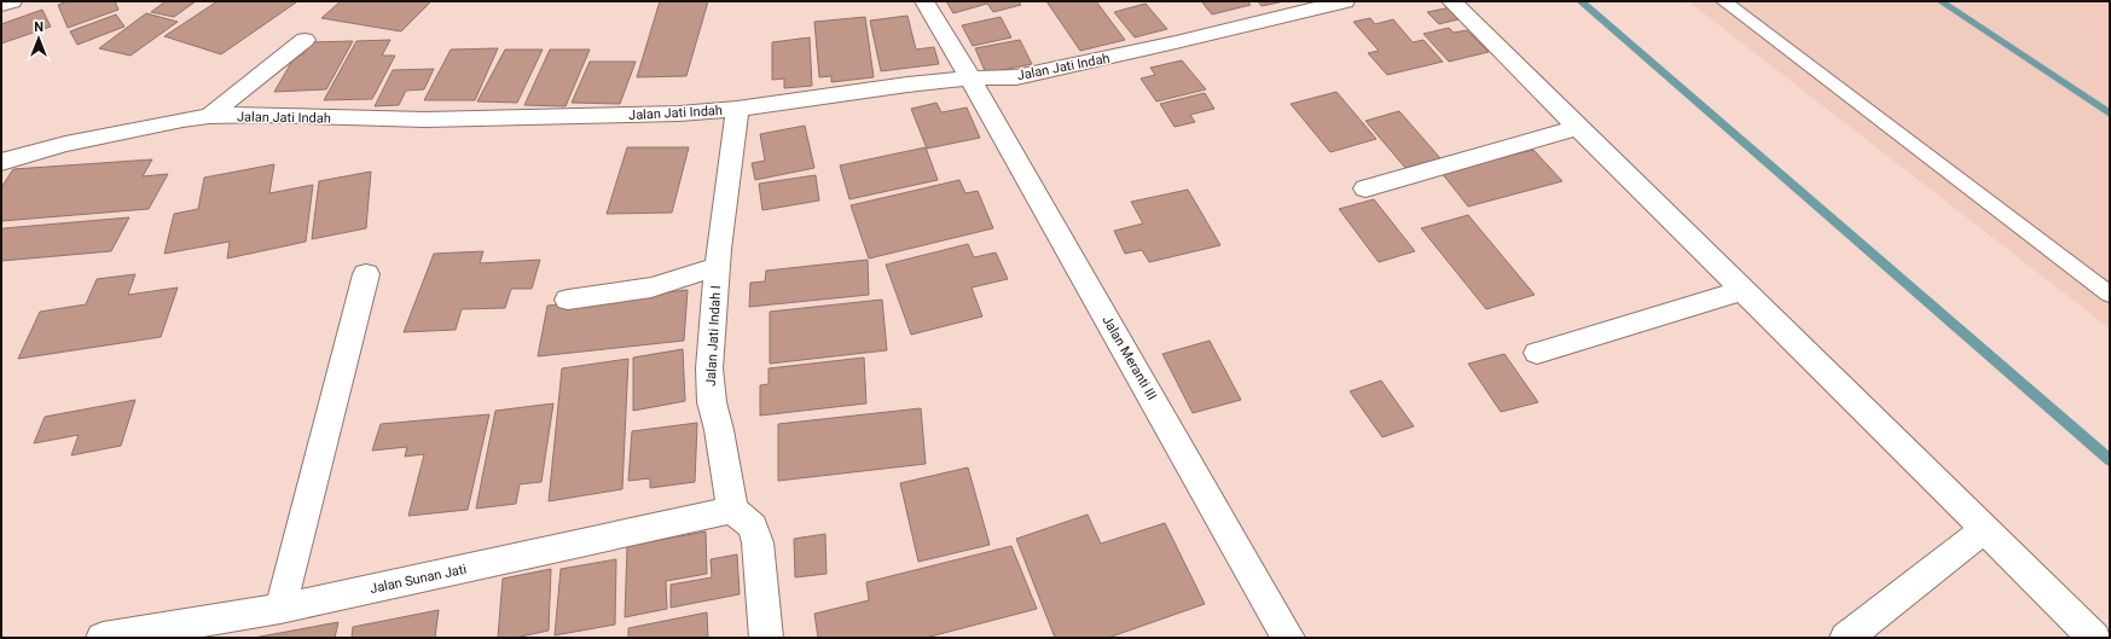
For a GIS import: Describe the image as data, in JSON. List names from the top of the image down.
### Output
{
  "streets": {
    "street": [
      "Jalan Jati Indah",
      "Jalan Jati Indah I",
      "Jalan Meranti III",
      "Jalan Sunan Jati"
    ]
  },
  "crossings": [
    ["Jalan Jati Indah", "Jalan Jati Indah I"],
    ["Jalan Jati Indah", "Jalan Meranti III"],
    ["Jalan Jati Indah I", "Jalan Sunan Jati"]
  ],
  "north": "top"
}
